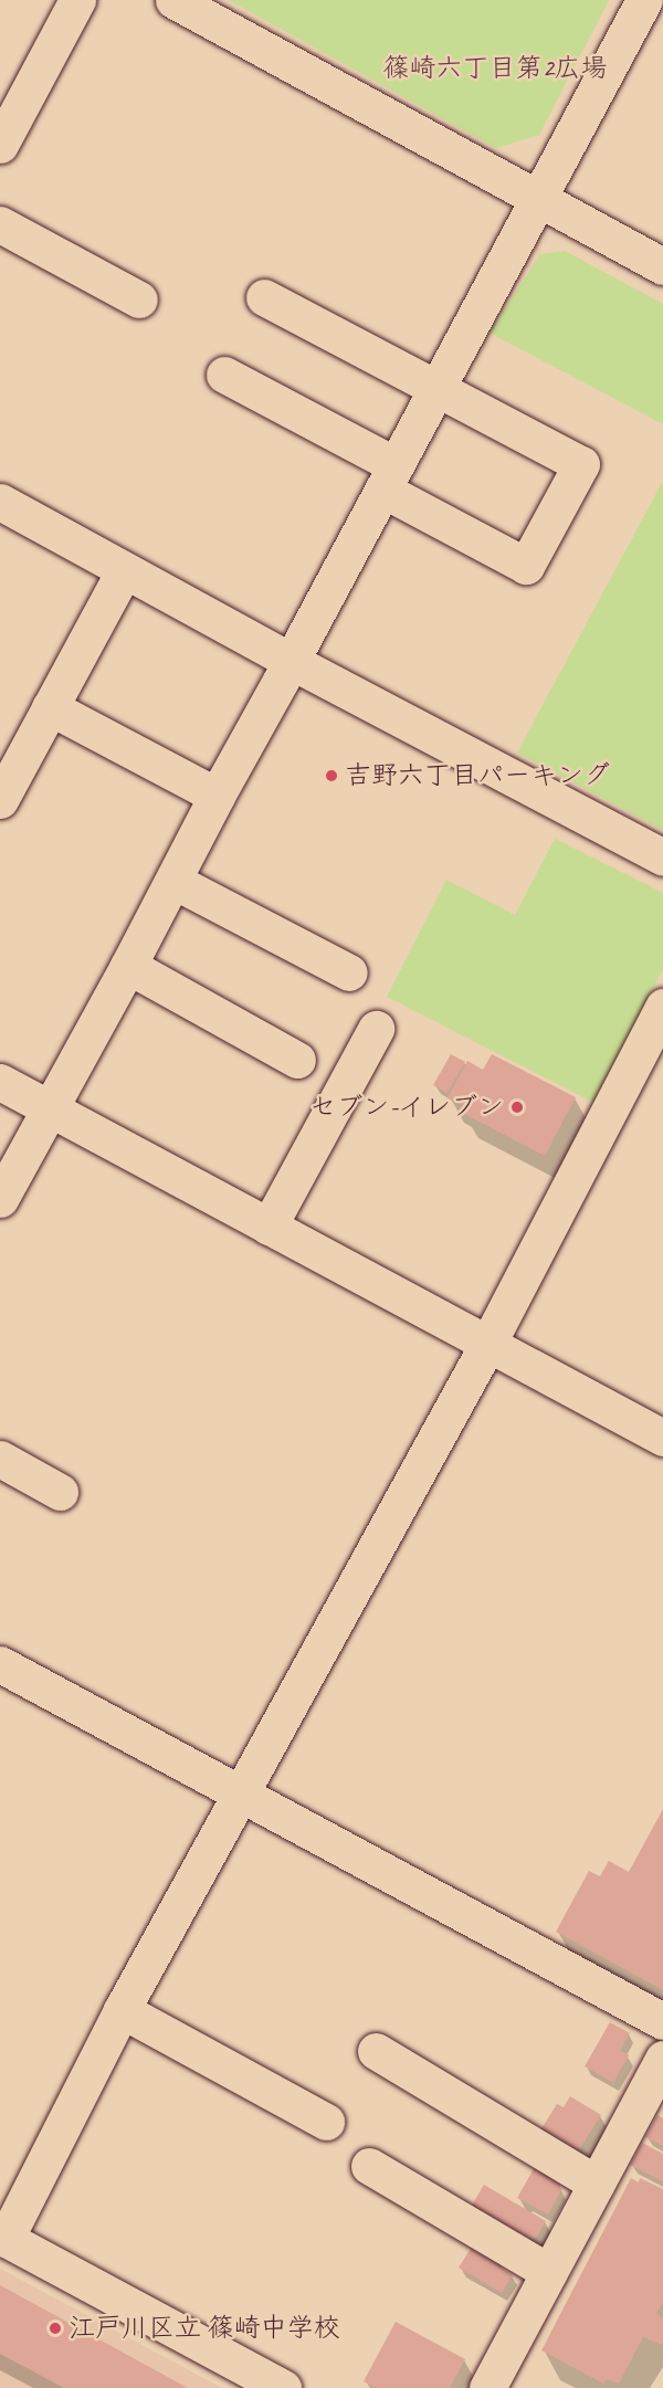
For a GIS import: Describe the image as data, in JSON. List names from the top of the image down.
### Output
{
  "parks": ["篠崎六丁目第2広場"],
  "places": ["吉野六丁目パーキング", "セブン-イレブン", "江戸川区立 篠崎中学校"]
}
